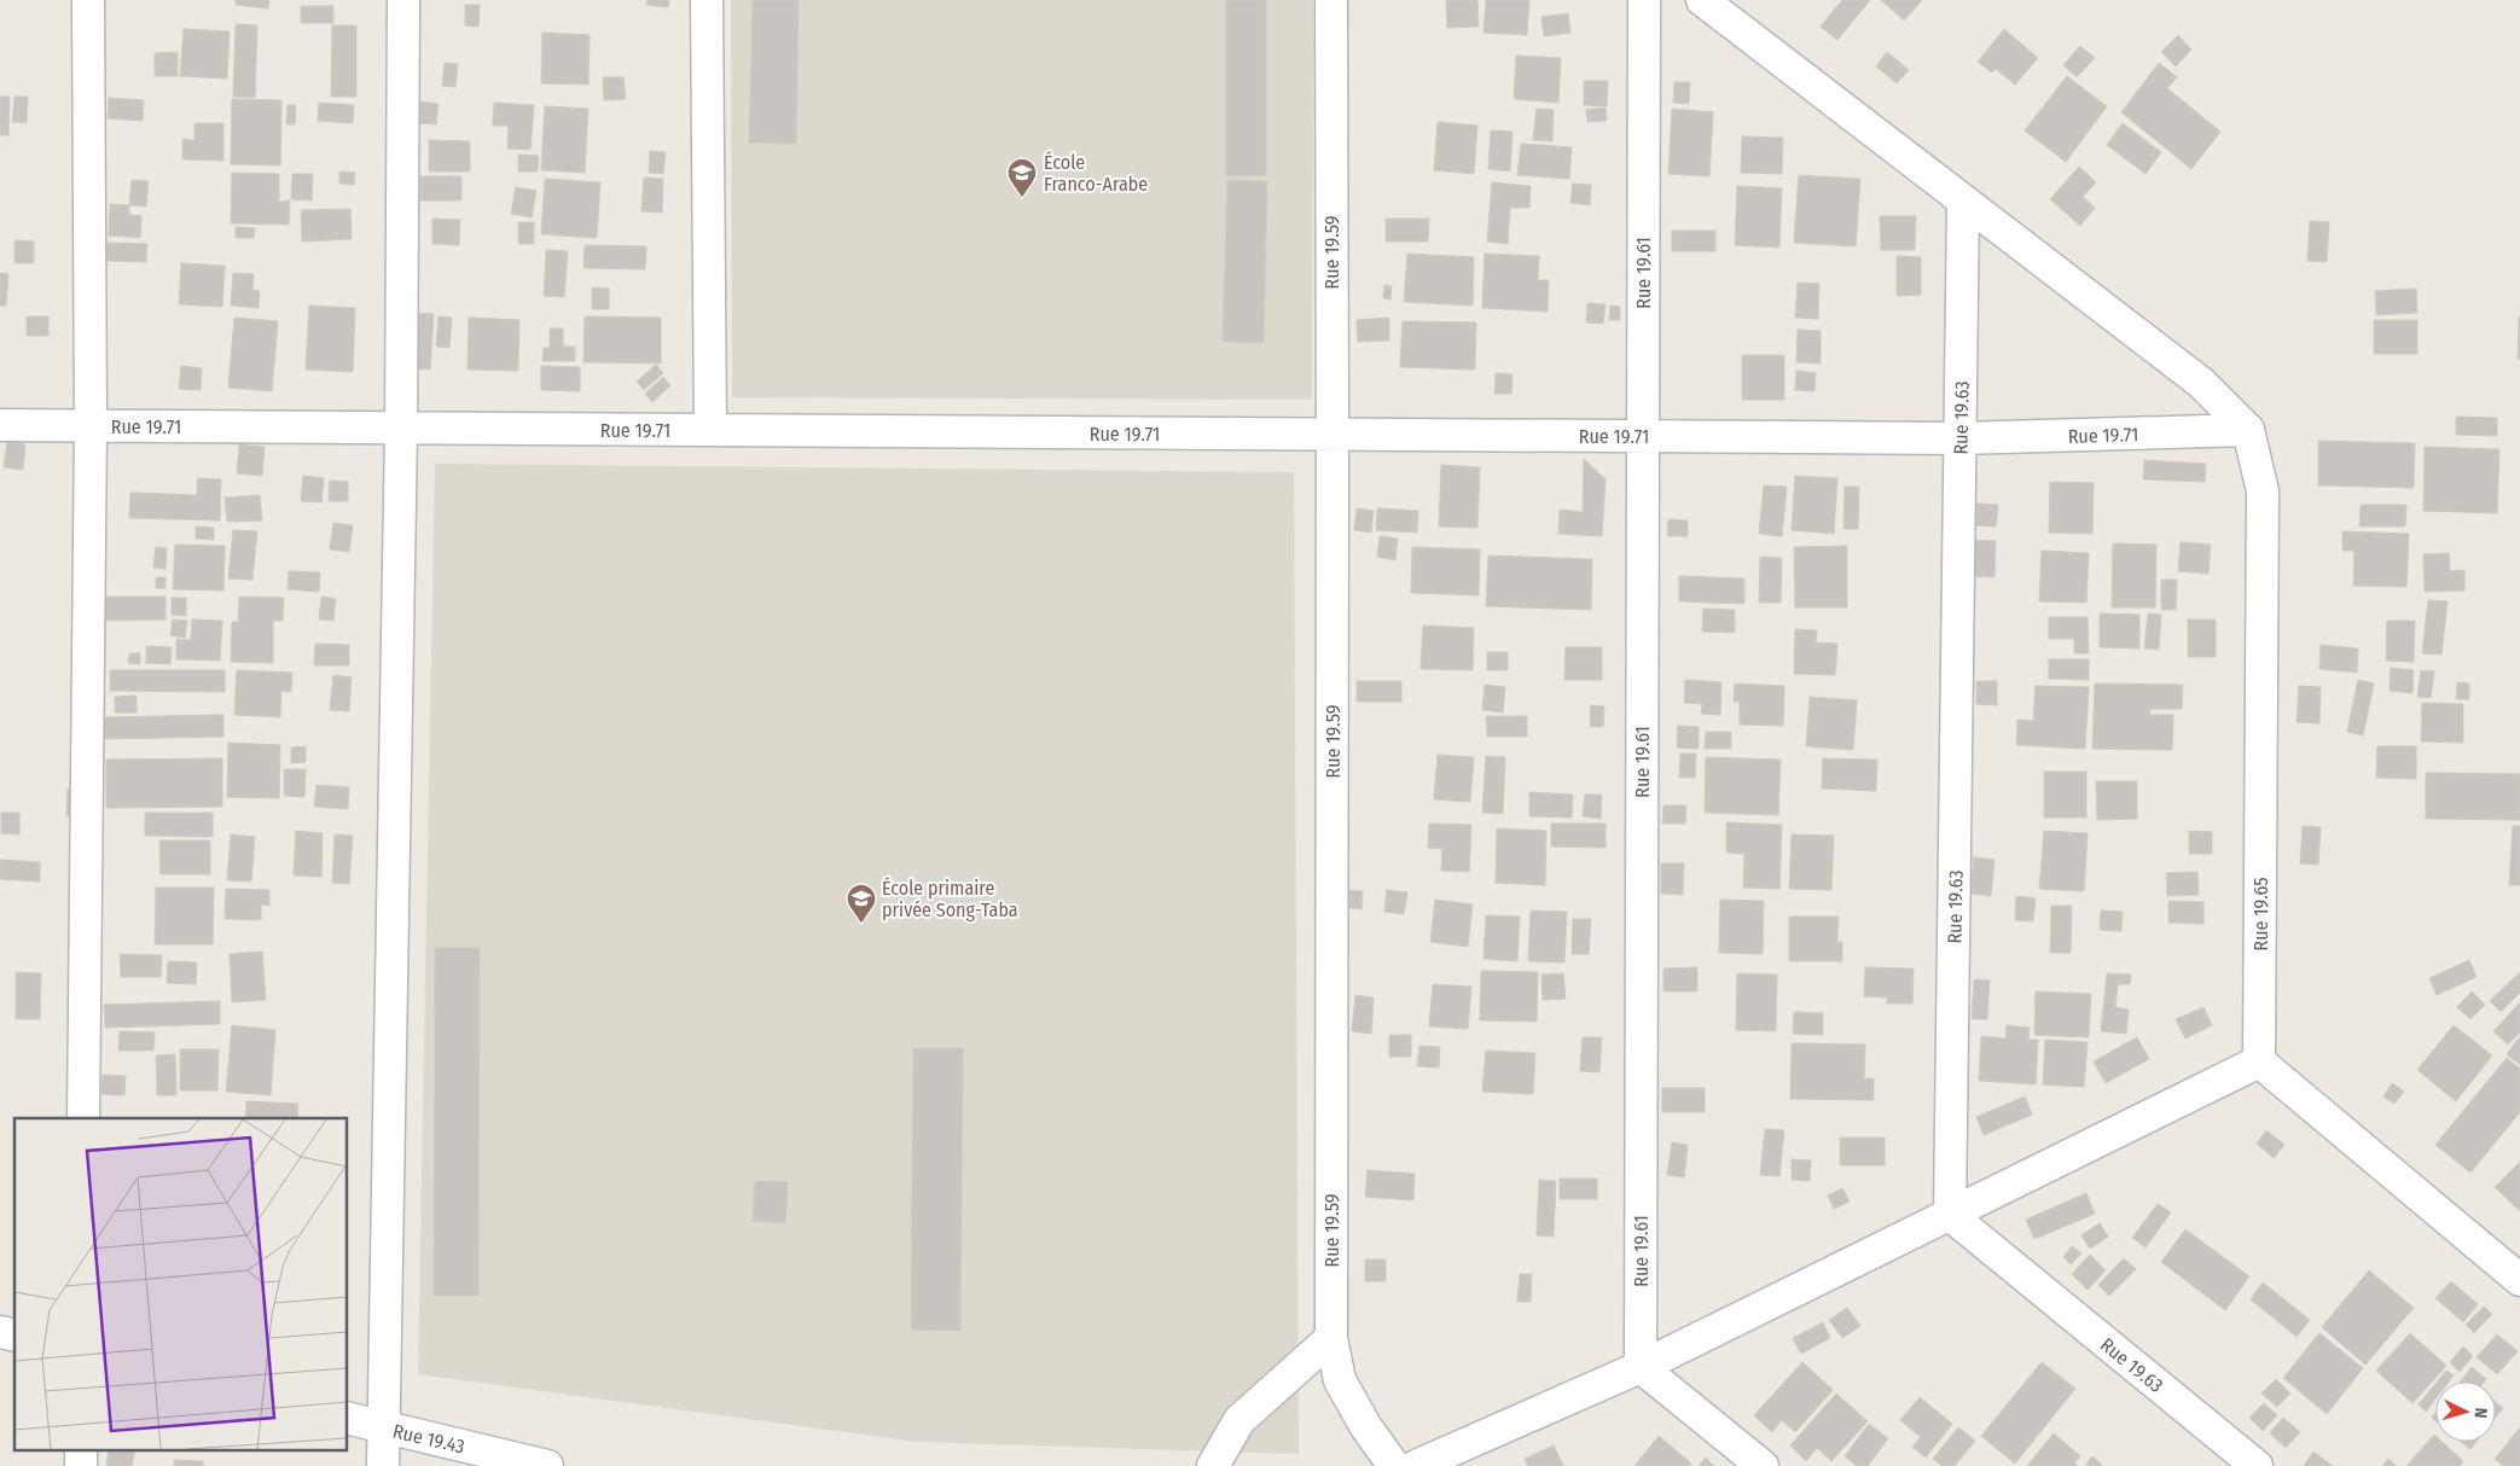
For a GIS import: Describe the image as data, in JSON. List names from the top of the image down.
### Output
{
  "streets": {
    "street": [
      "Rue 19.59",
      "Rue 19.61",
      "Rue 19.63",
      "Rue 19.71",
      "Rue 19.65",
      "Rue 19.43"
    ]
  },
  "crossings": [
    ["Rue 19.59", "Rue 19.71"],
    ["Rue 19.61", "Rue 19.71"],
    ["Rue 19.63", "Rue 19.71"],
    ["Rue 19.71", "Rue 19.65"]
  ],
  "places": {
    "school or university": ["École Franco-Arabe", "École primaire privée Song-Taba"]
  },
  "north": "right"
}
